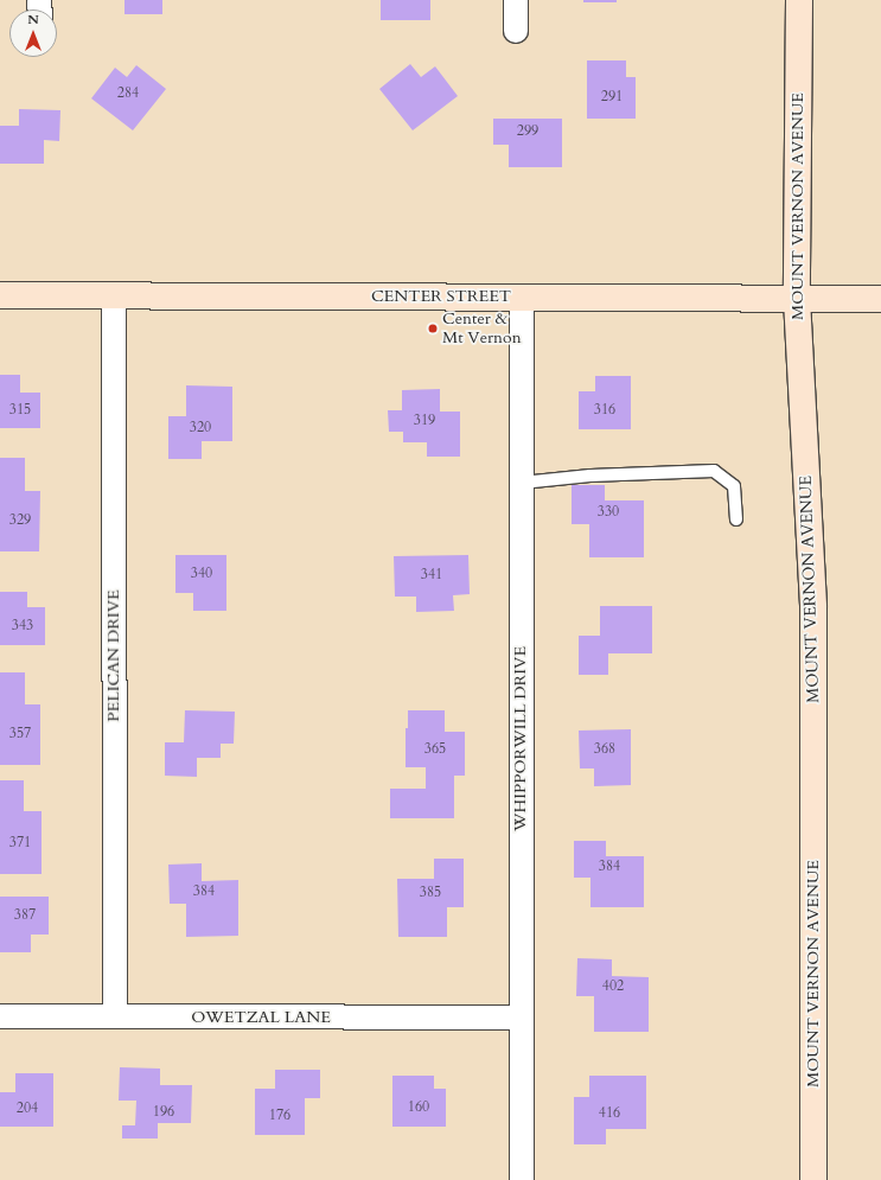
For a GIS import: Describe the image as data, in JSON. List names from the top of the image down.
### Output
{
  "streets": {
    "main road": ["MOUNT VERNON AVENUE", "CENTER STREET"],
    "street": ["PELICAN DRIVE", "WHIPPORWILL DRIVE", "OWETZAL LANE"]
  },
  "crossings": [
    ["MOUNT VERNON AVENUE", "CENTER STREET"],
    ["CENTER STREET", "PELICAN DRIVE"],
    ["CENTER STREET", "WHIPPORWILL DRIVE"],
    ["PELICAN DRIVE", "OWETZAL LANE"],
    ["WHIPPORWILL DRIVE", "OWETZAL LANE"]
  ],
  "places": ["Center & Mt Vernon"],
  "house_numbers": [
    "284",
    "291",
    "299",
    "315",
    "316",
    "319",
    "320",
    "330",
    "329",
    "340",
    "341",
    "343",
    "357",
    "365",
    "368",
    "371",
    "384",
    "384",
    "385",
    "387",
    "402",
    "160",
    "204",
    "196",
    "416",
    "176"
  ],
  "north": "top"
}
